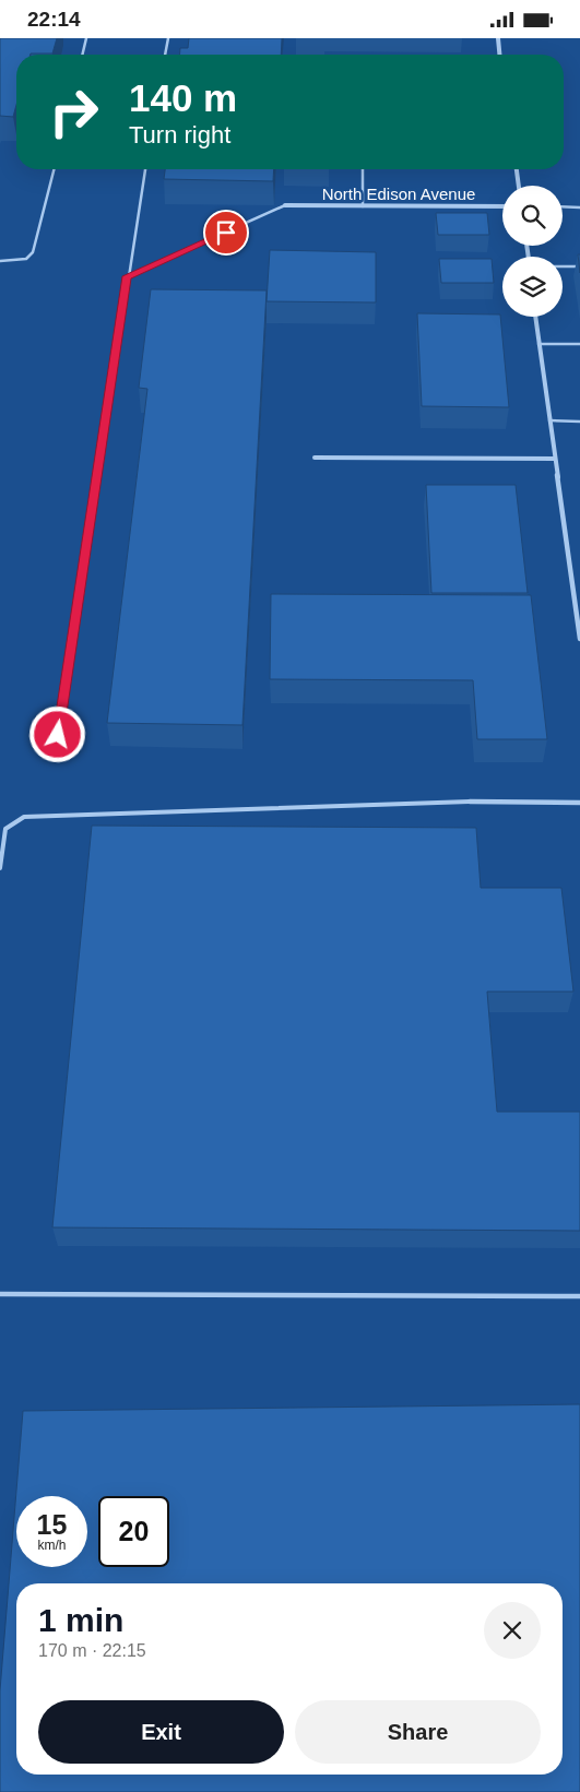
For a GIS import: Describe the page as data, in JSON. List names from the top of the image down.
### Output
{
  "streets": {
    "street": ["North Edison Avenue"]
  },
  "page": {
    "status": "22:14",
    "turn": ["140 m", "Turn right"],
    "speed": "15 km/h",
    "limit": "20",
    "heading": ["1 min", "170 m · 22:15"],
    "buttons": ["Exit", "Share"]
  }
}
